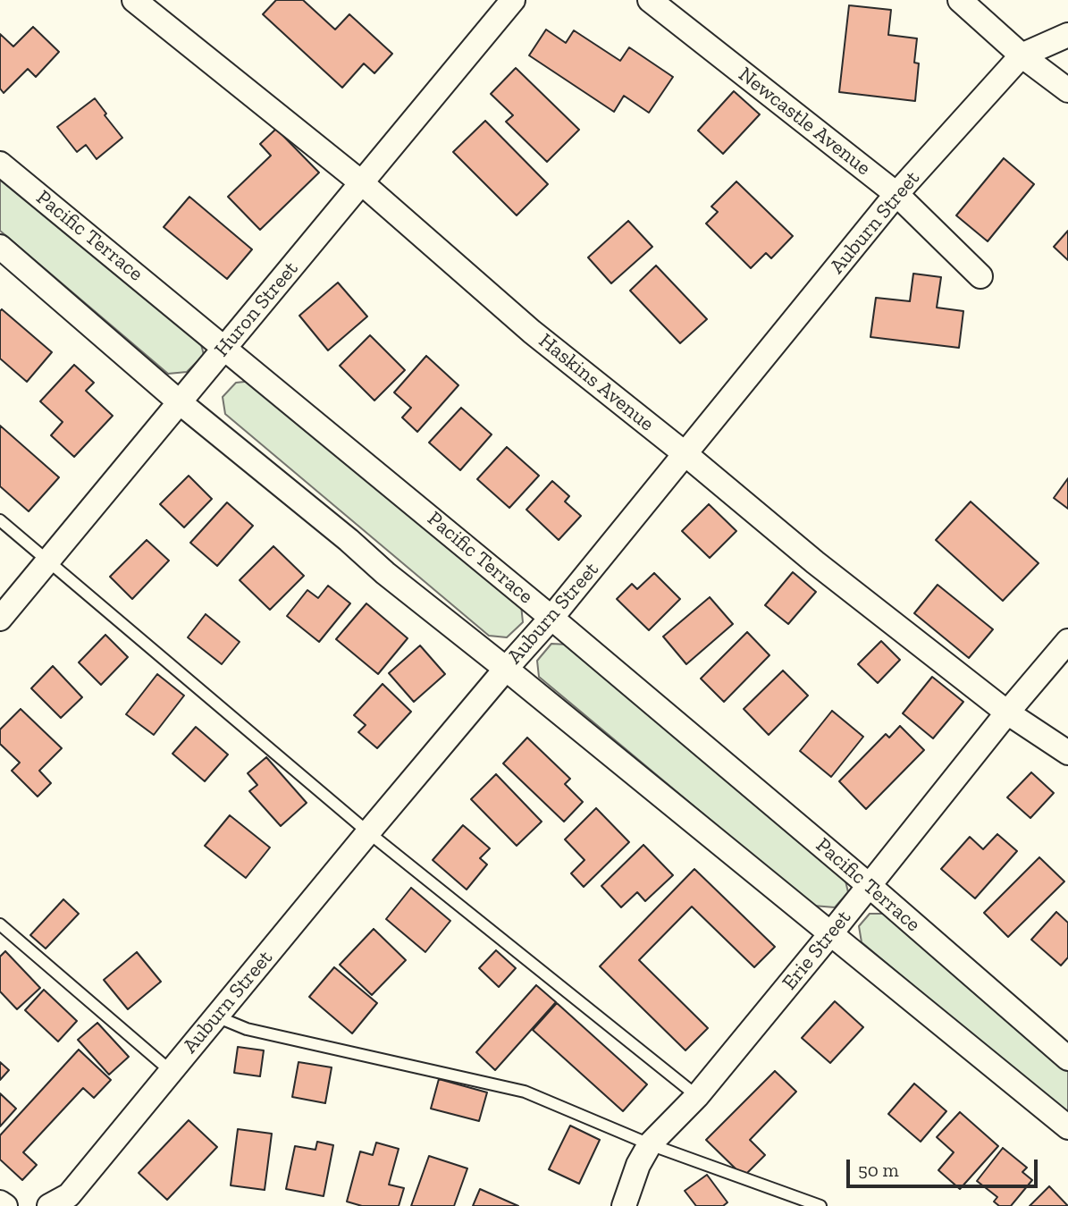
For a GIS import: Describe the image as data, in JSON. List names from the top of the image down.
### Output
{
  "streets": {
    "street": [
      "Newcastle Avenue",
      "Auburn Street",
      "Pacific Terrace",
      "Huron Street",
      "Haskins Avenue",
      "Erie Street"
    ]
  },
  "crossings": [
    ["Newcastle Avenue", "Auburn Street"],
    ["Auburn Street", "Pacific Terrace"],
    ["Auburn Street", "Haskins Avenue"],
    ["Pacific Terrace", "Huron Street"],
    ["Pacific Terrace", "Erie Street"],
    ["Huron Street", "Haskins Avenue"],
    ["Haskins Avenue", "Erie Street"]
  ],
  "scale_bar": "50 m"
}
